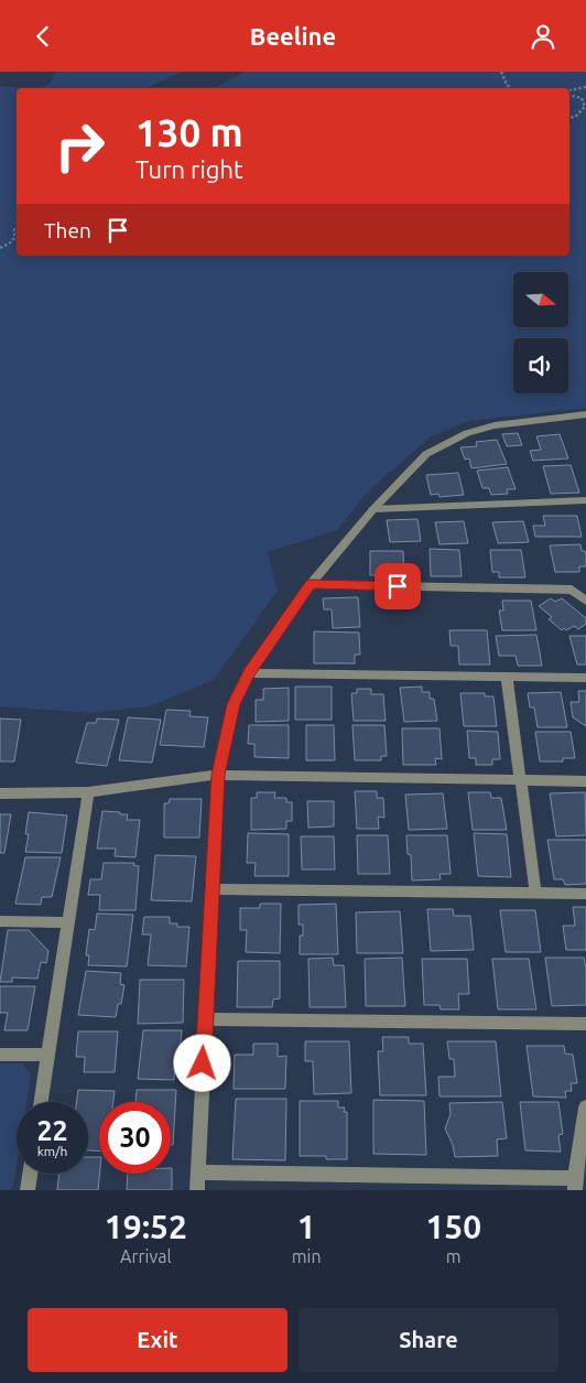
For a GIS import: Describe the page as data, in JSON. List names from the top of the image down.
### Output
{
  "north": "right",
  "page": {
    "header": "Beeline",
    "turn": ["130 m", "Turn right"],
    "then": "Then",
    "speed": "22 km/h",
    "limit": "30",
    "eta": [
      "19:52",
      "Arrival",
      "1",
      "min",
      "150",
      "m"
    ],
    "buttons": ["Exit", "Share"]
  }
}
